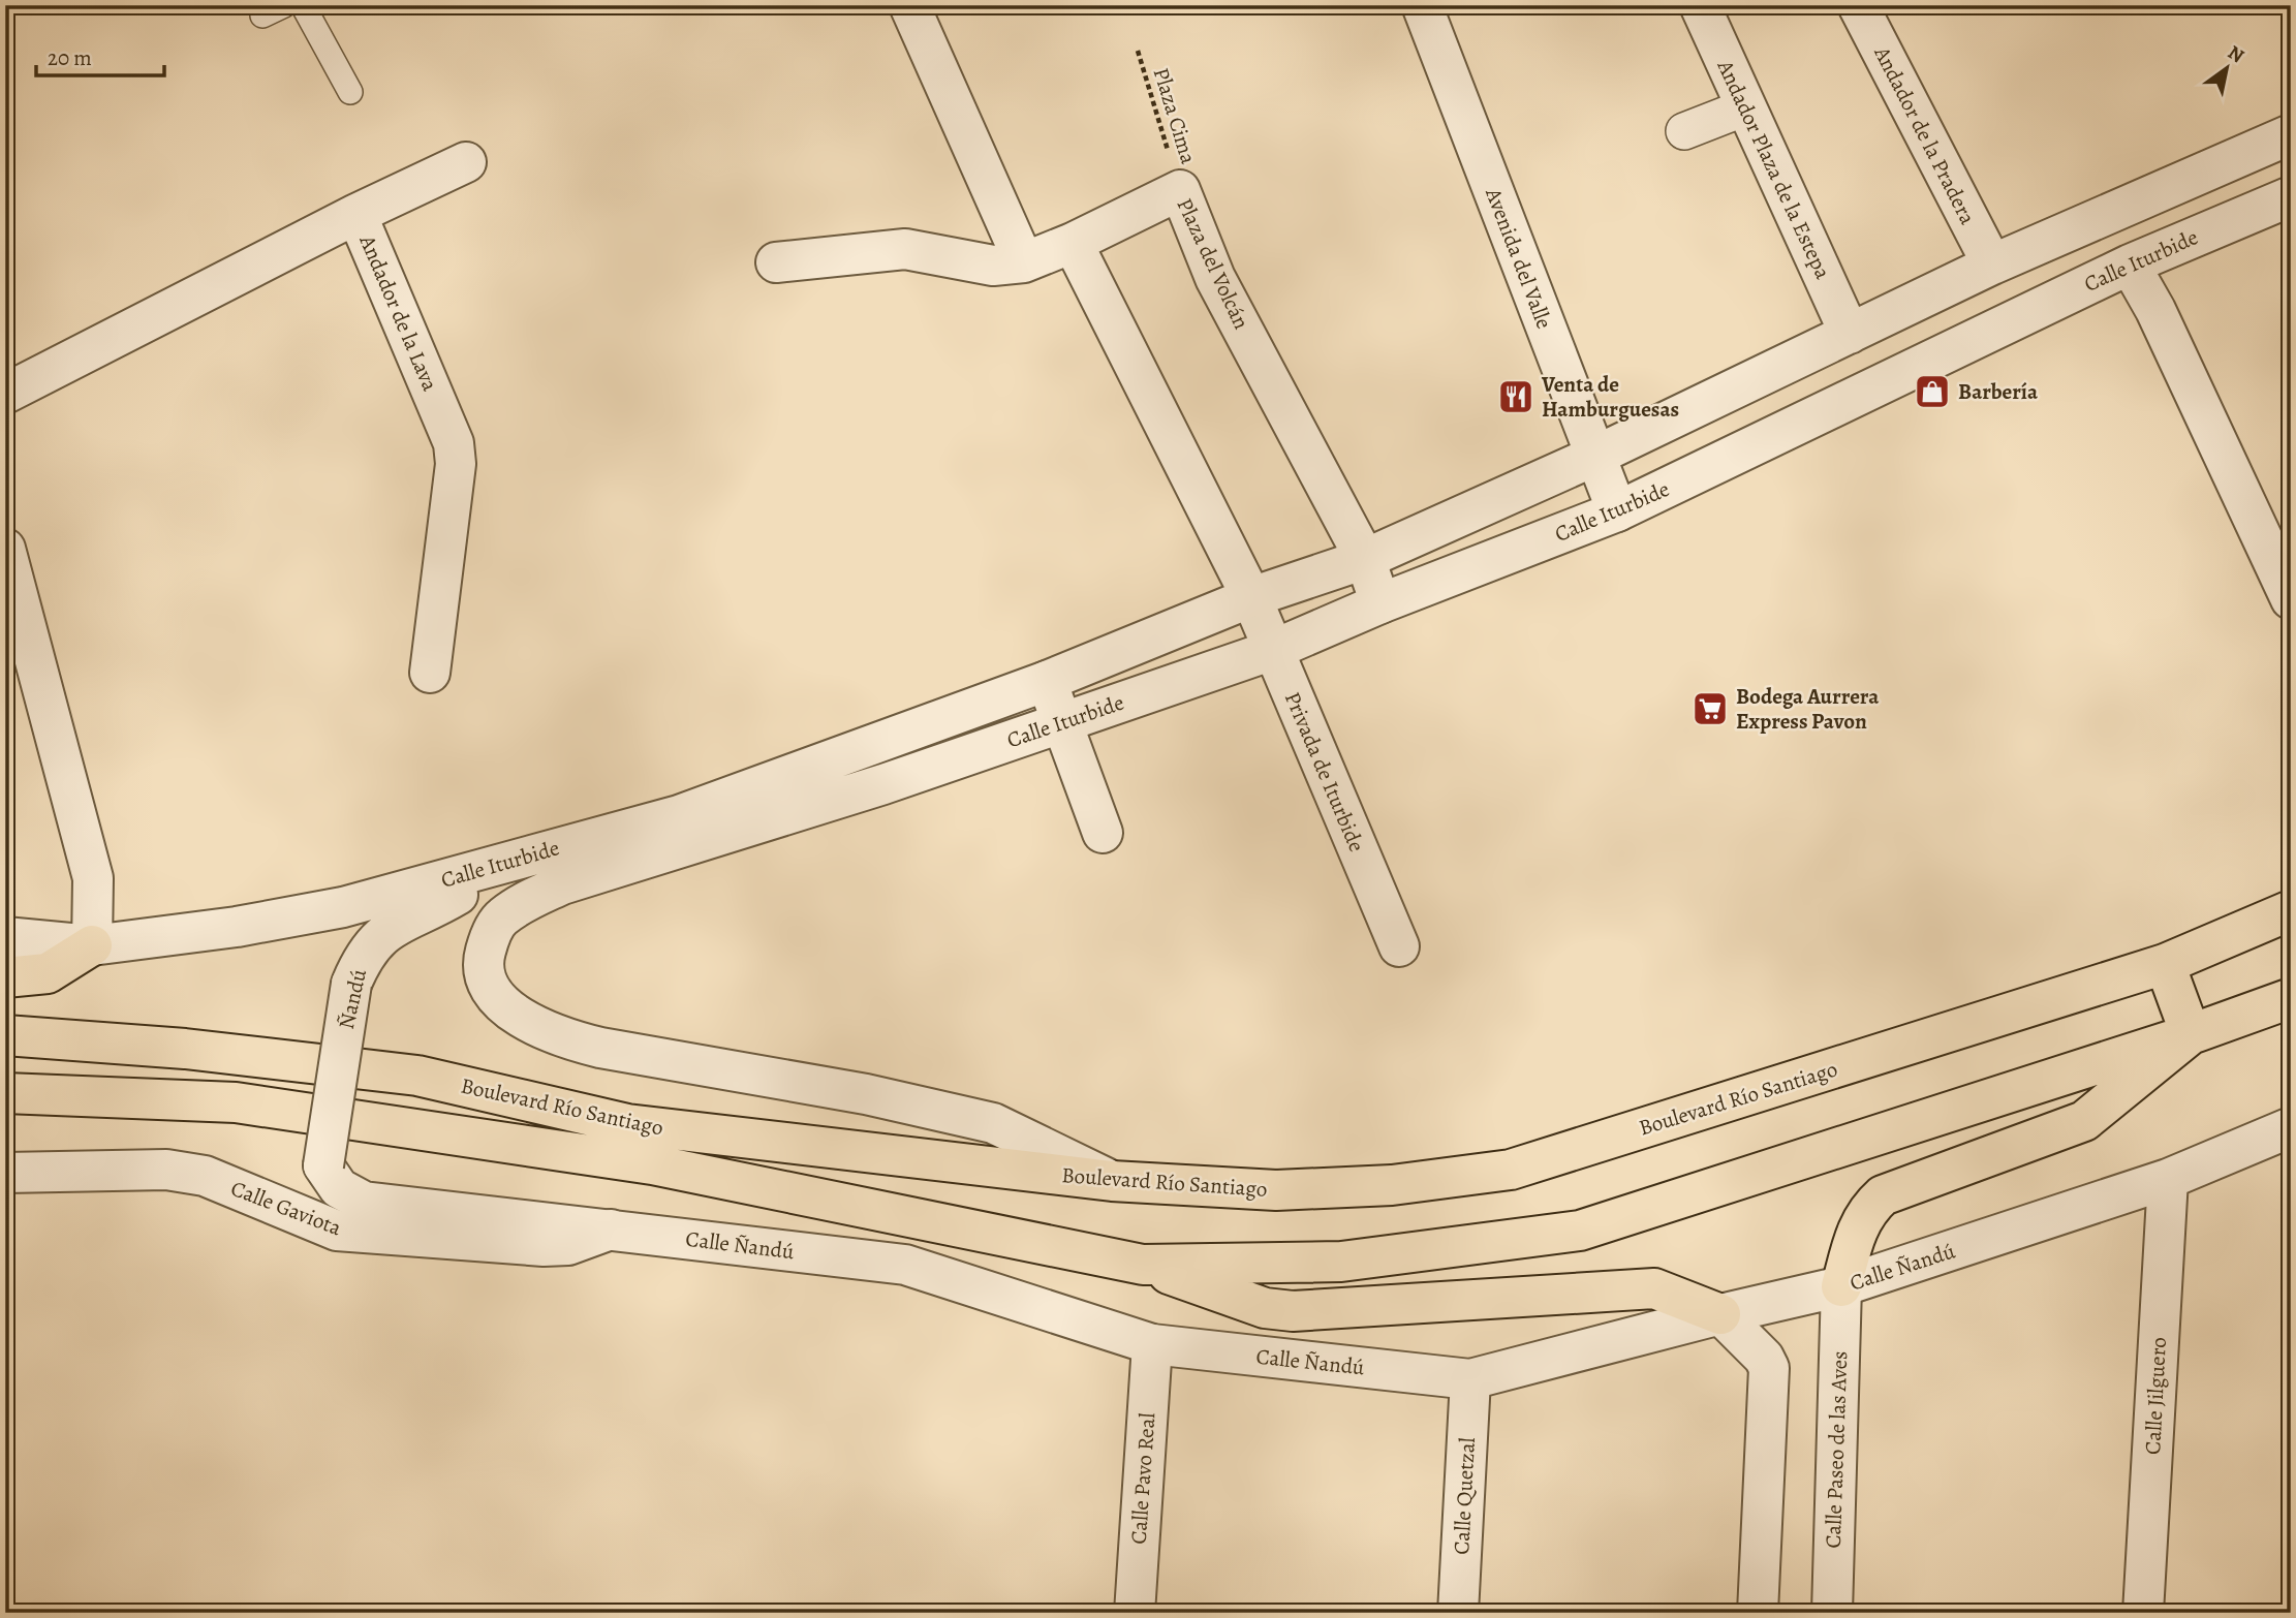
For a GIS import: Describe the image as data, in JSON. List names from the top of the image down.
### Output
{
  "streets": {
    "main road": ["Boulevard Río Santiago"],
    "street": [
      "Andador de la Pradera",
      "Andador Plaza de la Estepa",
      "Avenida del Valle",
      "Calle Iturbide",
      "Plaza del Volcán",
      "Andador de la Lava",
      "Privada de Iturbide",
      "Ñandú",
      "Calle Gaviota",
      "Calle Ñandú",
      "Calle Jilguero",
      "Calle Paseo de las Aves",
      "Calle Pavo Real",
      "Calle Quetzal"
    ],
    "path": ["Plaza Cima"]
  },
  "crossings": [
    ["Plaza Cima", "Plaza del Volcán"],
    ["Andador de la Pradera", "Calle Iturbide"],
    ["Andador Plaza de la Estepa", "Calle Iturbide"],
    ["Avenida del Valle", "Calle Iturbide"],
    ["Calle Iturbide", "Plaza del Volcán"],
    ["Calle Iturbide", "Privada de Iturbide"],
    ["Calle Iturbide", "Ñandú"],
    ["Calle Iturbide", "Boulevard Río Santiago"],
    ["Ñandú", "Calle Ñandú"],
    ["Calle Gaviota", "Calle Ñandú"],
    ["Calle Ñandú", "Calle Jilguero"],
    ["Calle Ñandú", "Calle Paseo de las Aves"],
    ["Calle Ñandú", "Calle Pavo Real"],
    ["Calle Ñandú", "Calle Quetzal"]
  ],
  "places": {
    "shop": ["Barbería"],
    "restaurant": ["Venta de Hamburguesas"],
    "supermarket": ["Bodega Aurrera Express Pavon"]
  },
  "scale_bar": "20 m",
  "north": "top right"
}
